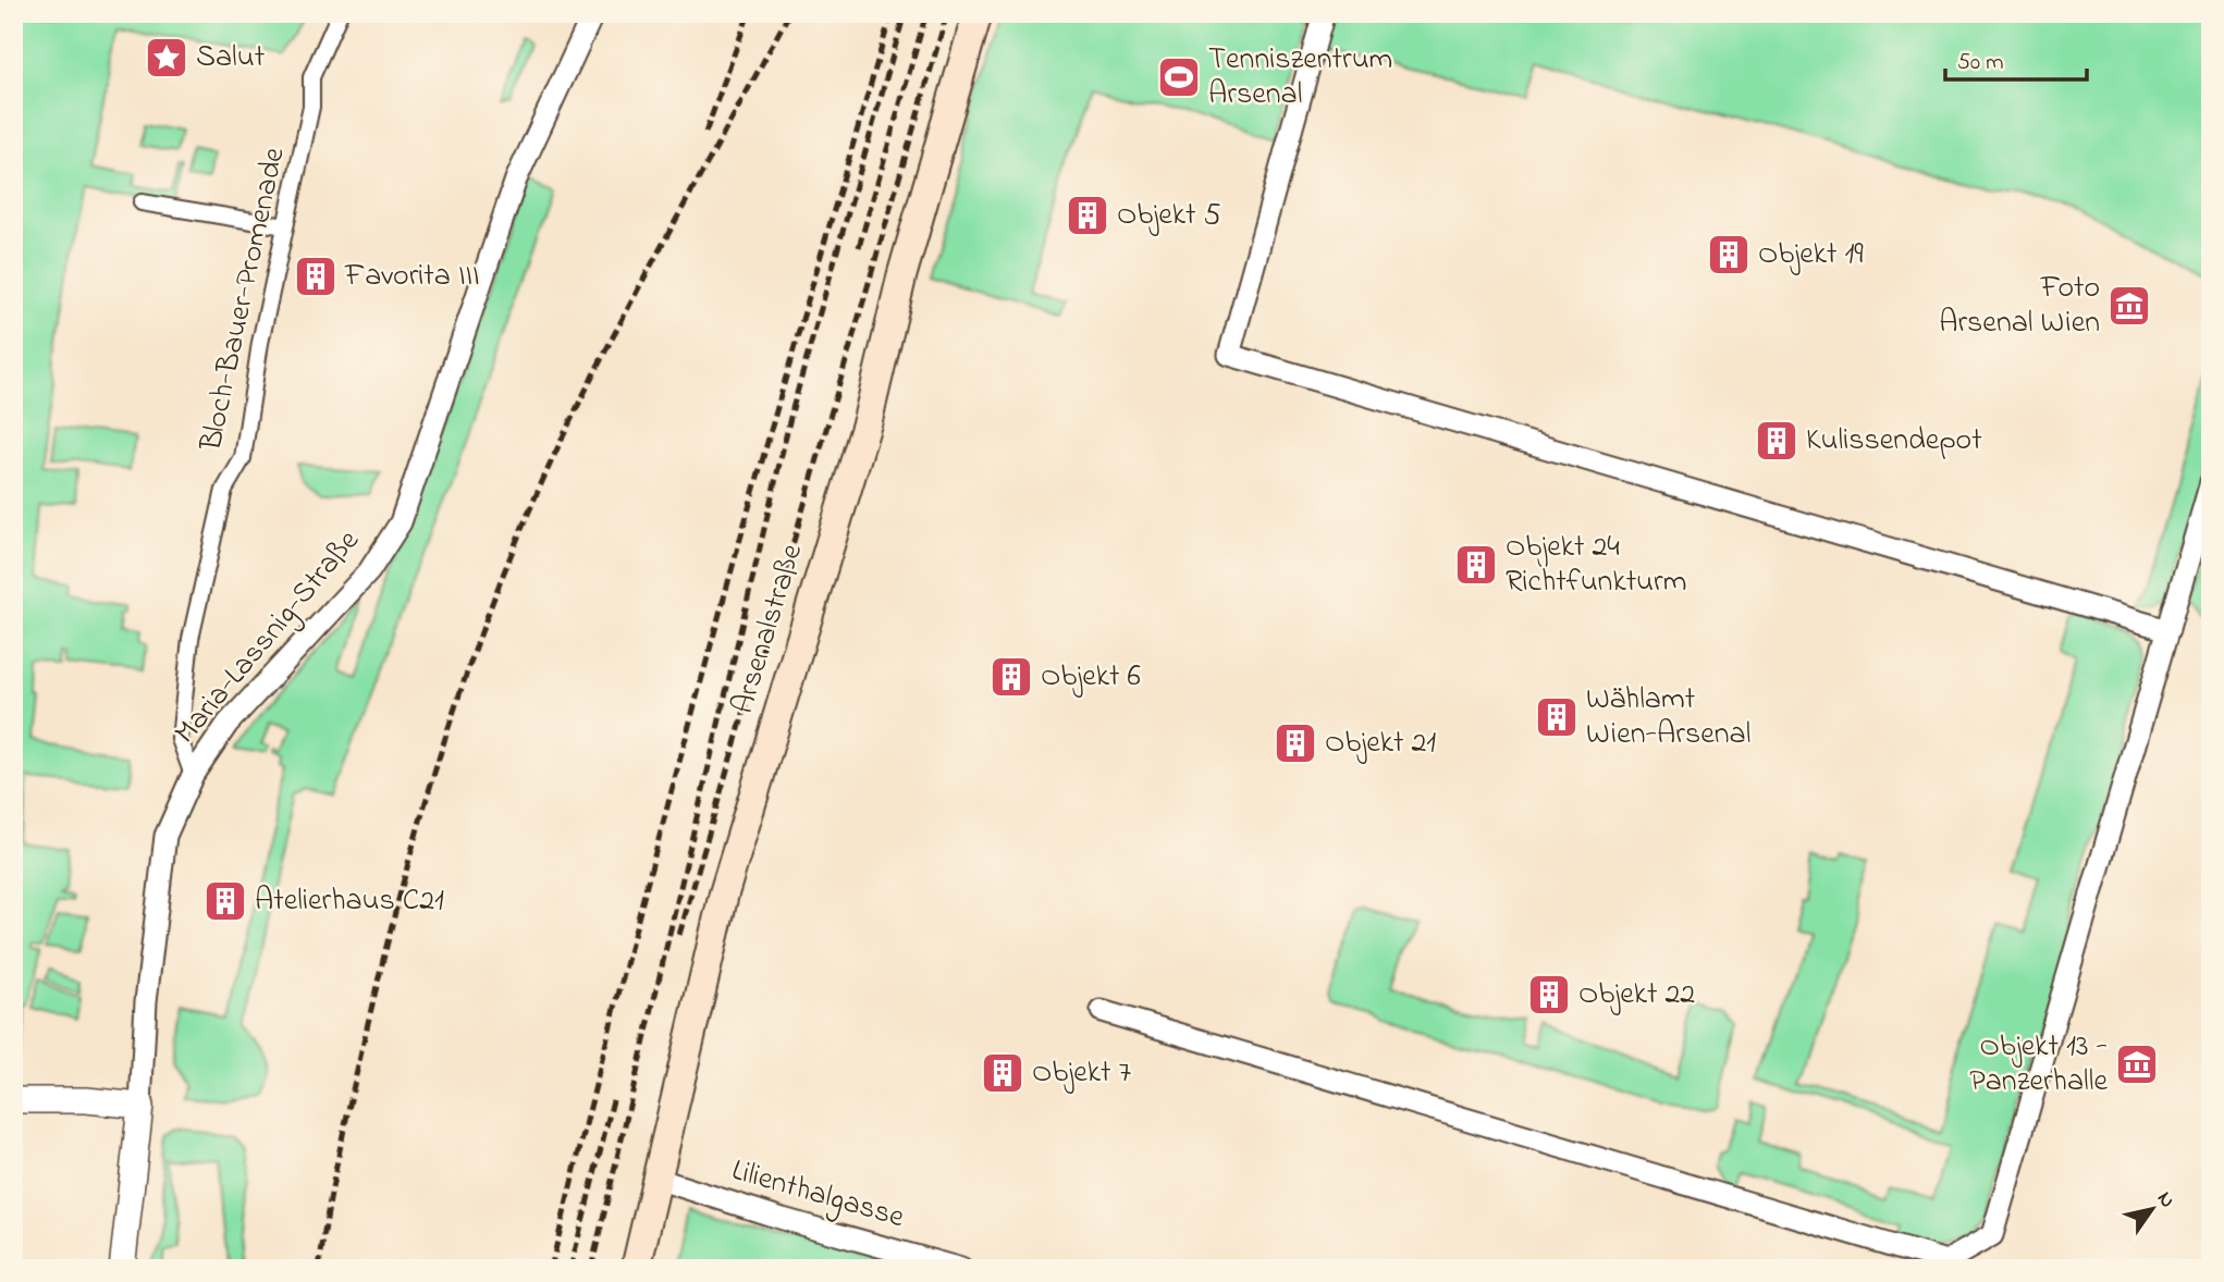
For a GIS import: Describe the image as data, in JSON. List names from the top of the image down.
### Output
{
  "streets": {
    "main road": ["Arsenalstraße"],
    "street": ["Bloch-Bauer-Promenade", "Maria-Lassnig-Straße", "Lilienthalgasse"]
  },
  "crossings": [
    ["Bloch-Bauer-Promenade", "Maria-Lassnig-Straße"],
    ["Arsenalstraße", "Lilienthalgasse"]
  ],
  "places": {
    "place": ["Salut"],
    "sports": ["Tenniszentrum Arsenal"],
    "building": [
      "Objekt 5",
      "Objekt 19",
      "Favorita III",
      "Kulissendepot",
      "Objekt 24 Richtfunkturm",
      "Objekt 6",
      "Wählamt Wien-Arsenal",
      "Objekt 21",
      "Atelierhaus C21",
      "Objekt 22",
      "Objekt 7"
    ],
    "museum": ["Foto Arsenal Wien", "Objekt 13 - Panzerhalle"]
  },
  "scale_bar": "50 m",
  "north": "top right"
}
